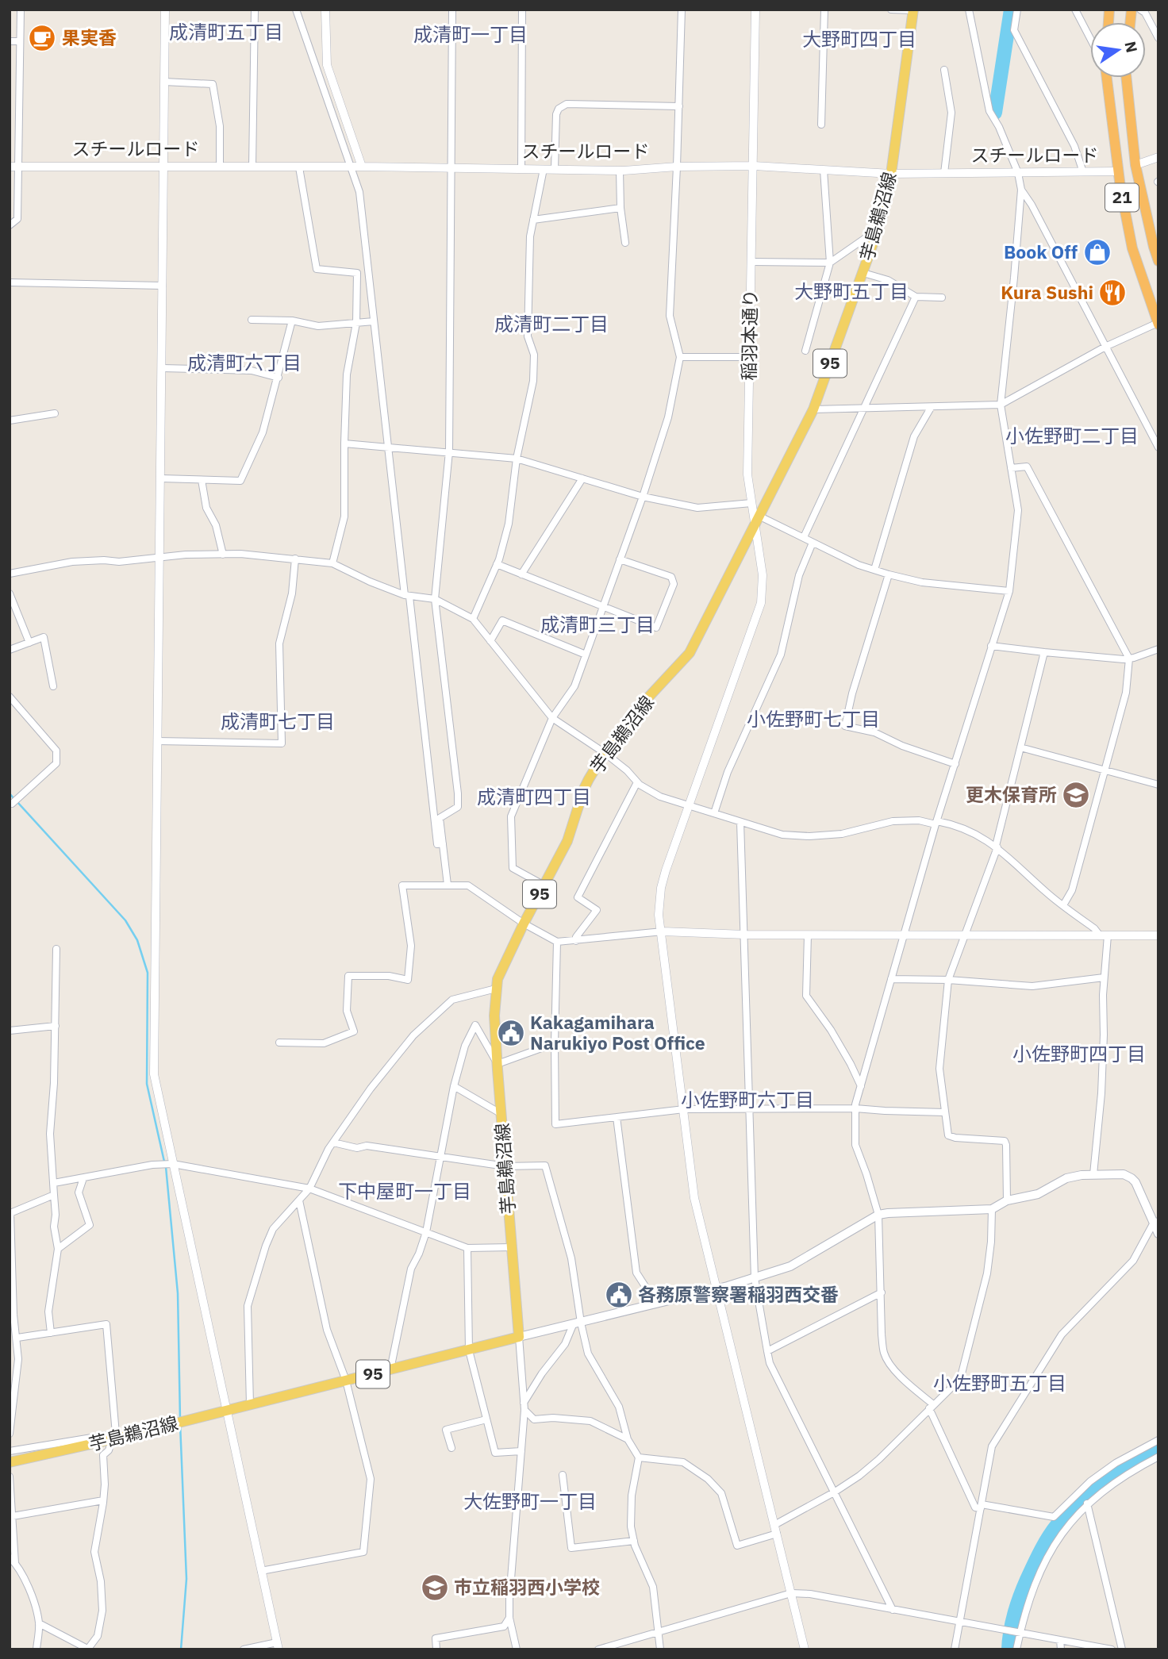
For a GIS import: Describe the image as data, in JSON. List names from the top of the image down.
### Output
{
  "streets": {
    "highway": ["スチールロード", "21"],
    "main road": ["芋島鵜沼線", "95"],
    "street": ["稲羽本通り"]
  },
  "crossings": [
    ["スチールロード", "21"],
    ["スチールロード", "芋島鵜沼線"],
    ["スチールロード", "稲羽本通り"],
    ["芋島鵜沼線", "稲羽本通り"]
  ],
  "districts": [
    "成清町五丁目",
    "成清町一丁目",
    "大野町四丁目",
    "大野町五丁目",
    "成清町二丁目",
    "成清町六丁目",
    "小佐野町二丁目",
    "成清町三丁目",
    "小佐野町七丁目",
    "成清町七丁目",
    "成清町四丁目",
    "小佐野町四丁目",
    "小佐野町六丁目",
    "下中屋町一丁目",
    "小佐野町五丁目",
    "大佐野町一丁目"
  ],
  "places": {
    "cafe": ["果実香"],
    "shop": ["Book Off"],
    "restaurant": ["Kura Sushi"],
    "school or university": ["更木保育所", "市立稲羽西小学校"],
    "public building": ["Kakagamihara Narukiyo Post Office", "各務原警察署稲羽西交番"]
  },
  "north": "right"
}
